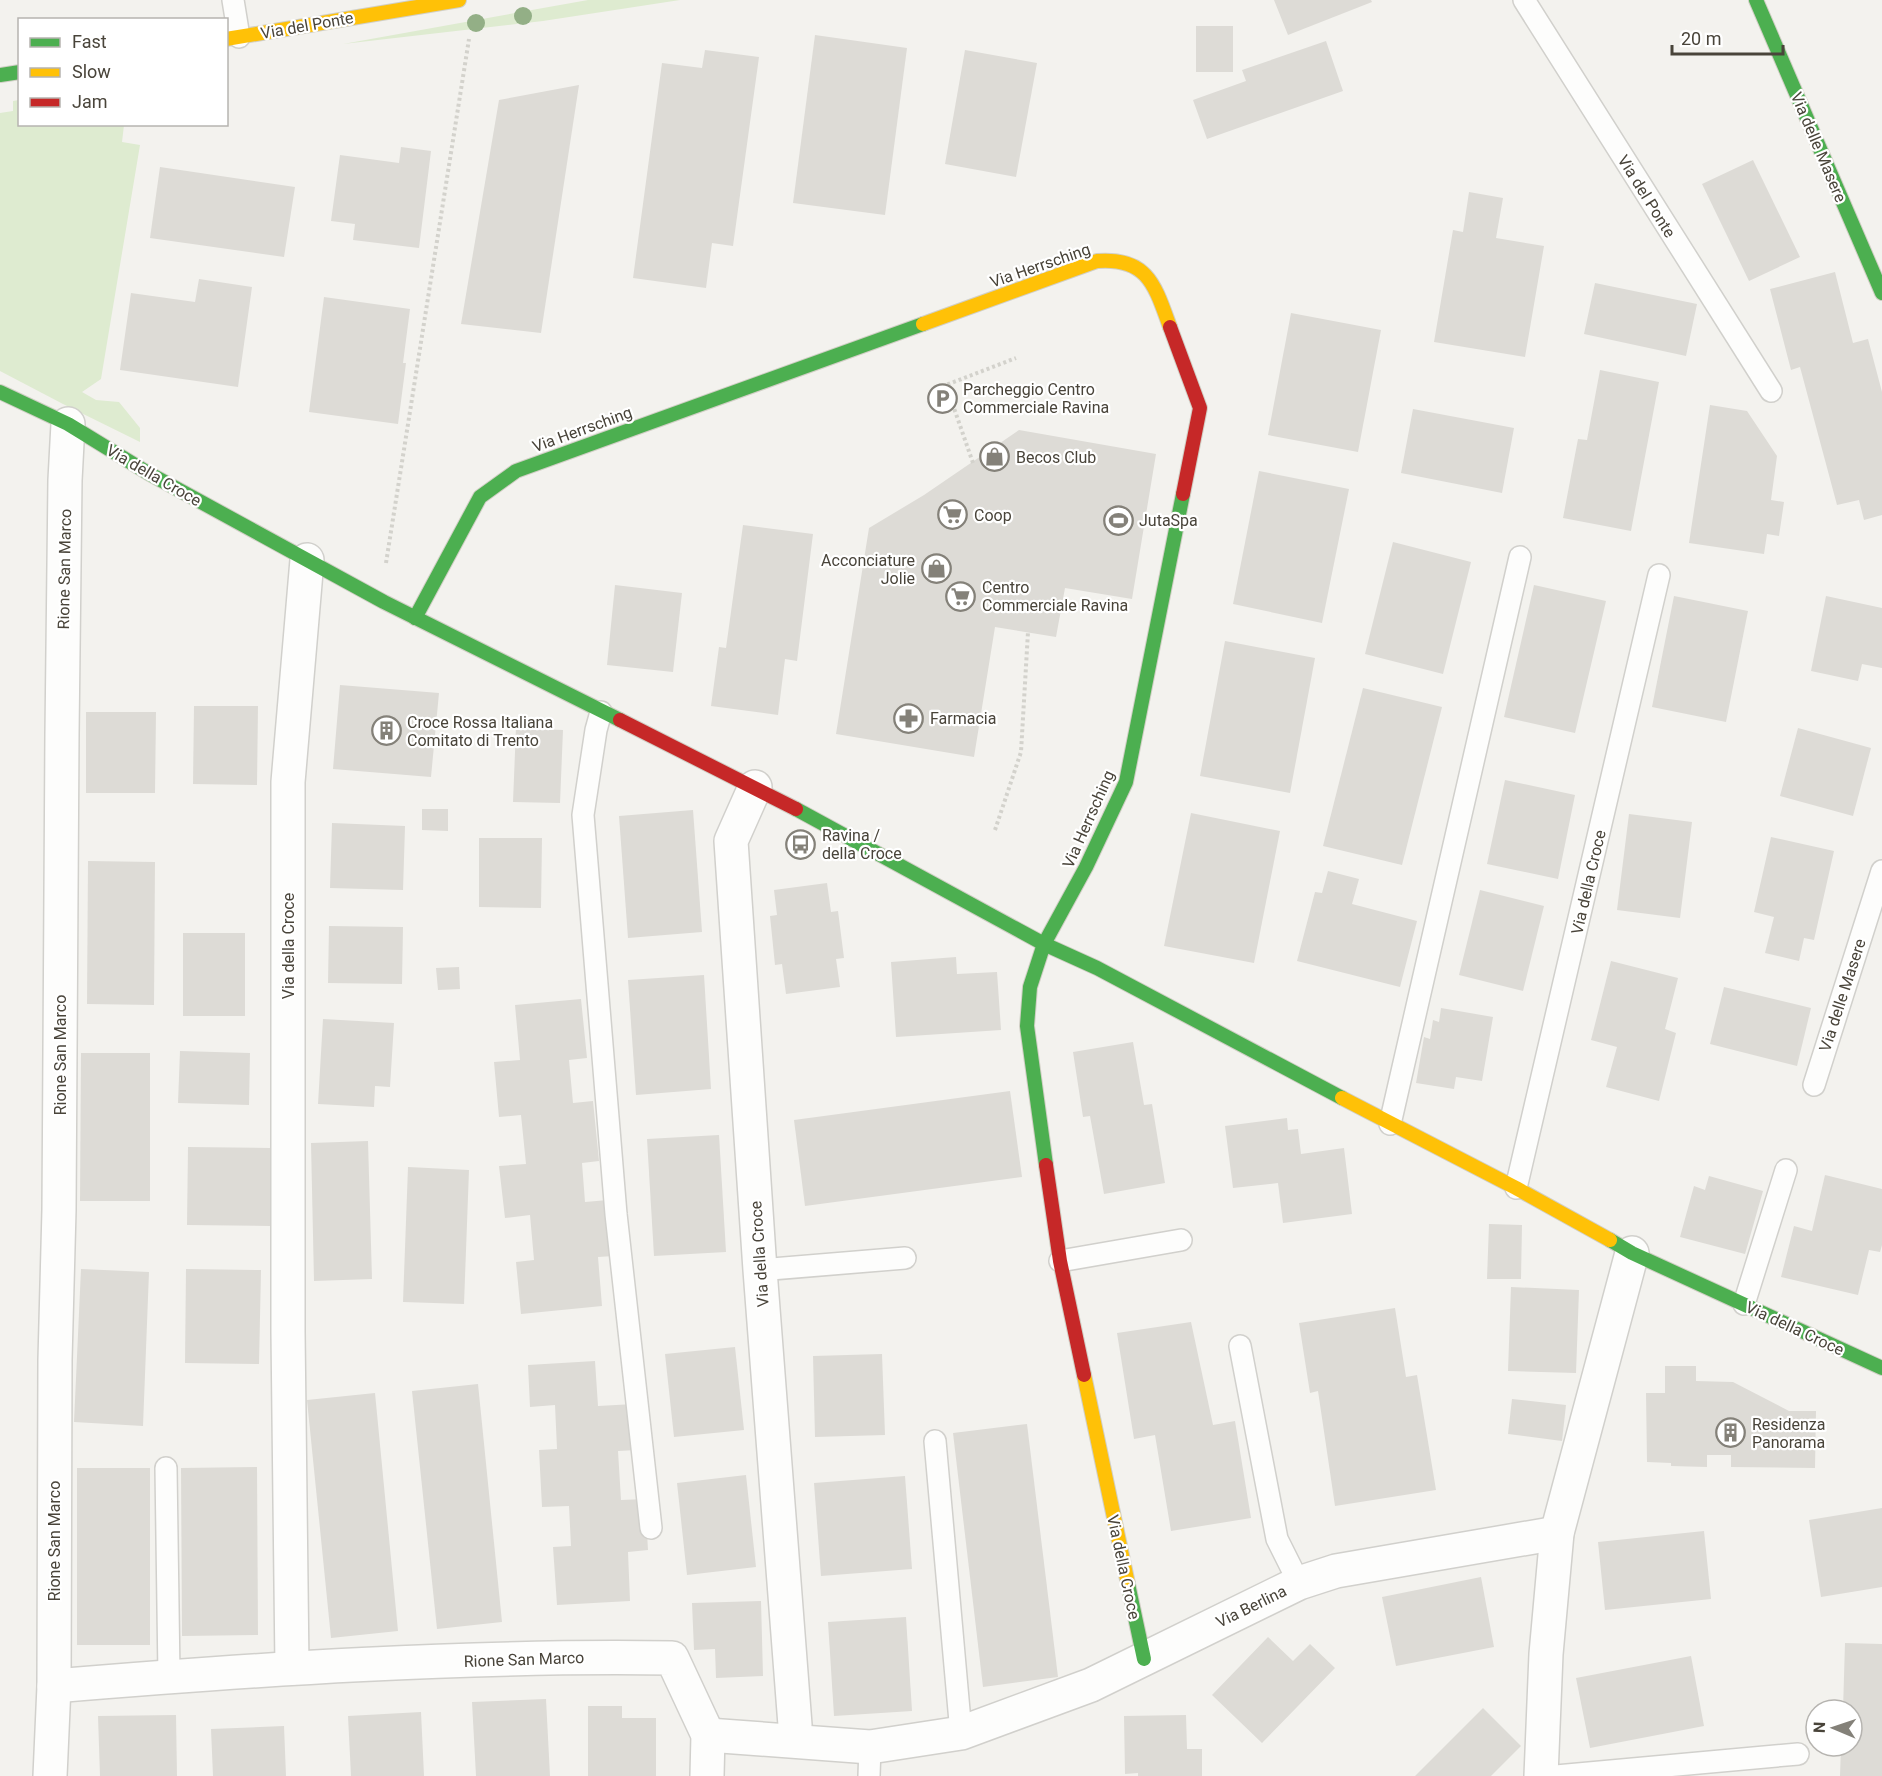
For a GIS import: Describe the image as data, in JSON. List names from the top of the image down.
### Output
{
  "streets": {
    "street": [
      "Via del Ponte",
      "Via delle Masere",
      "Via Herrsching",
      "Via della Croce",
      "Rione San Marco",
      "Via Berlina"
    ]
  },
  "crossings": [
    ["Via Herrsching", "Via della Croce"],
    ["Via della Croce", "Rione San Marco"],
    ["Via della Croce", "Via Berlina"]
  ],
  "places": {
    "parking": ["Parcheggio Centro Commerciale Ravina"],
    "shop": ["Becos Club", "Acconciature Jolie"],
    "supermarket": ["Coop", "Centro Commerciale Ravina"],
    "sports": ["JutaSpa"],
    "pharmacy": ["Farmacia"],
    "building": ["Croce Rossa Italiana Comitato di Trento", "Residenza Panorama"],
    "bus stop": ["Ravina / della Croce"]
  },
  "legend": ["Fast", "Slow", "Jam"],
  "scale_bar": "20 m",
  "north": "left"
}
